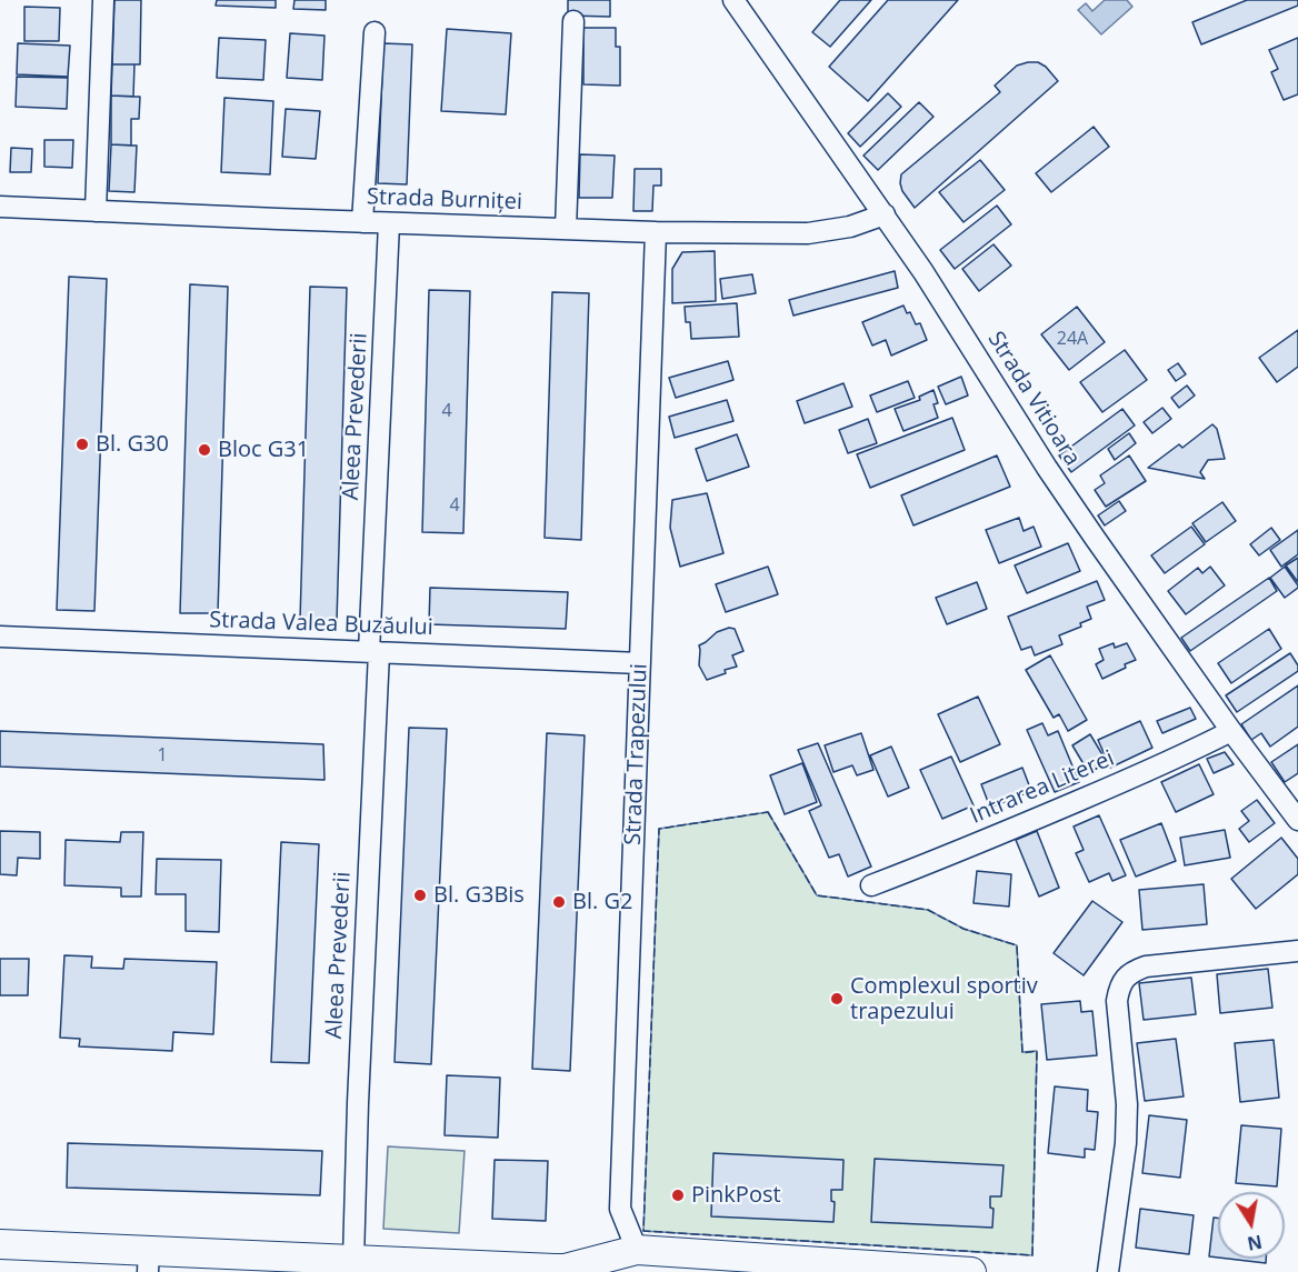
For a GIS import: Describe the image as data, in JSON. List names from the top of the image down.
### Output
{
  "streets": {
    "street": [
      "Strada Burniței",
      "Strada Vitioara",
      "Aleea Prevederii",
      "Strada Valea Buzăului",
      "Strada Trapezului",
      "Intrarea Literei"
    ]
  },
  "crossings": [
    ["Strada Burniței", "Strada Vitioara"],
    ["Strada Burniței", "Aleea Prevederii"],
    ["Strada Burniței", "Strada Trapezului"],
    ["Strada Vitioara", "Intrarea Literei"],
    ["Aleea Prevederii", "Strada Valea Buzăului"],
    ["Strada Valea Buzăului", "Strada Trapezului"]
  ],
  "places": [
    "Bl. G30",
    "Bloc G31",
    "Bl. G3Bis",
    "Bl. G2",
    "Complexul sportiv trapezului",
    "PinkPost"
  ],
  "house_numbers": [
    "24A",
    "4",
    "4",
    "1"
  ],
  "north": "bottom"
}
